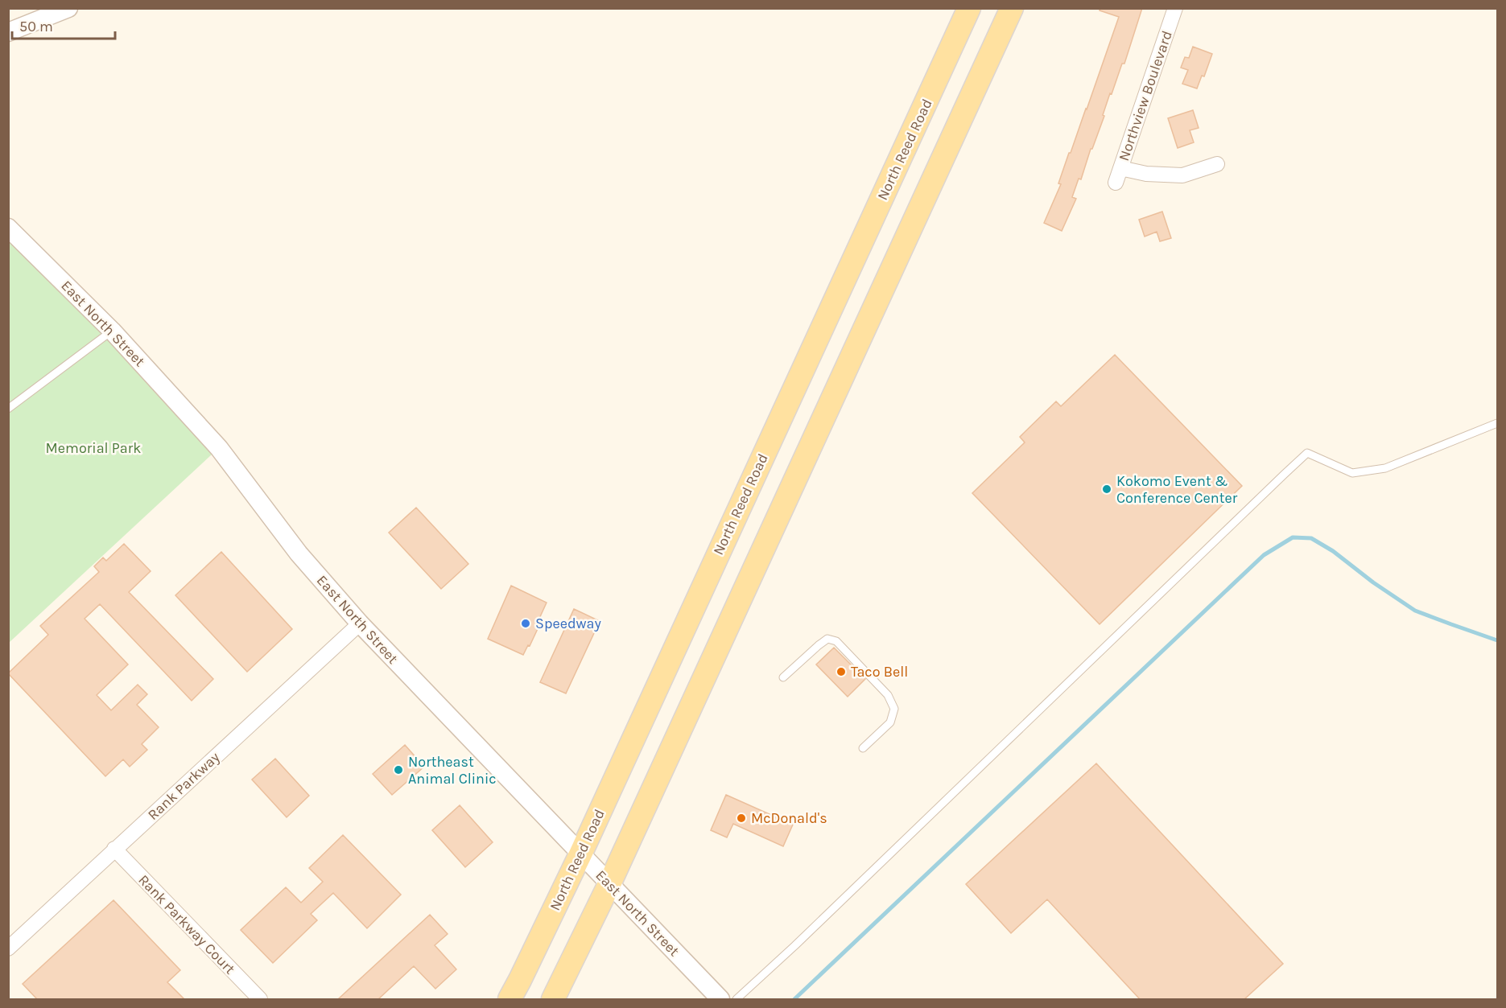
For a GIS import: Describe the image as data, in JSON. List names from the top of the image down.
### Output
{
  "streets": {
    "main road": ["North Reed Road"],
    "street": [
      "Northview Boulevard",
      "East North Street",
      "Rank Parkway",
      "Rank Parkway Court"
    ]
  },
  "crossings": [
    ["North Reed Road", "East North Street"],
    ["East North Street", "Rank Parkway"],
    ["Rank Parkway", "Rank Parkway Court"]
  ],
  "parks": ["Memorial Park"],
  "places": [
    "Kokomo Event & Conference Center",
    "Speedway",
    "Taco Bell",
    "Northeast Animal Clinic",
    "McDonald's"
  ],
  "scale_bar": "50 m"
}
